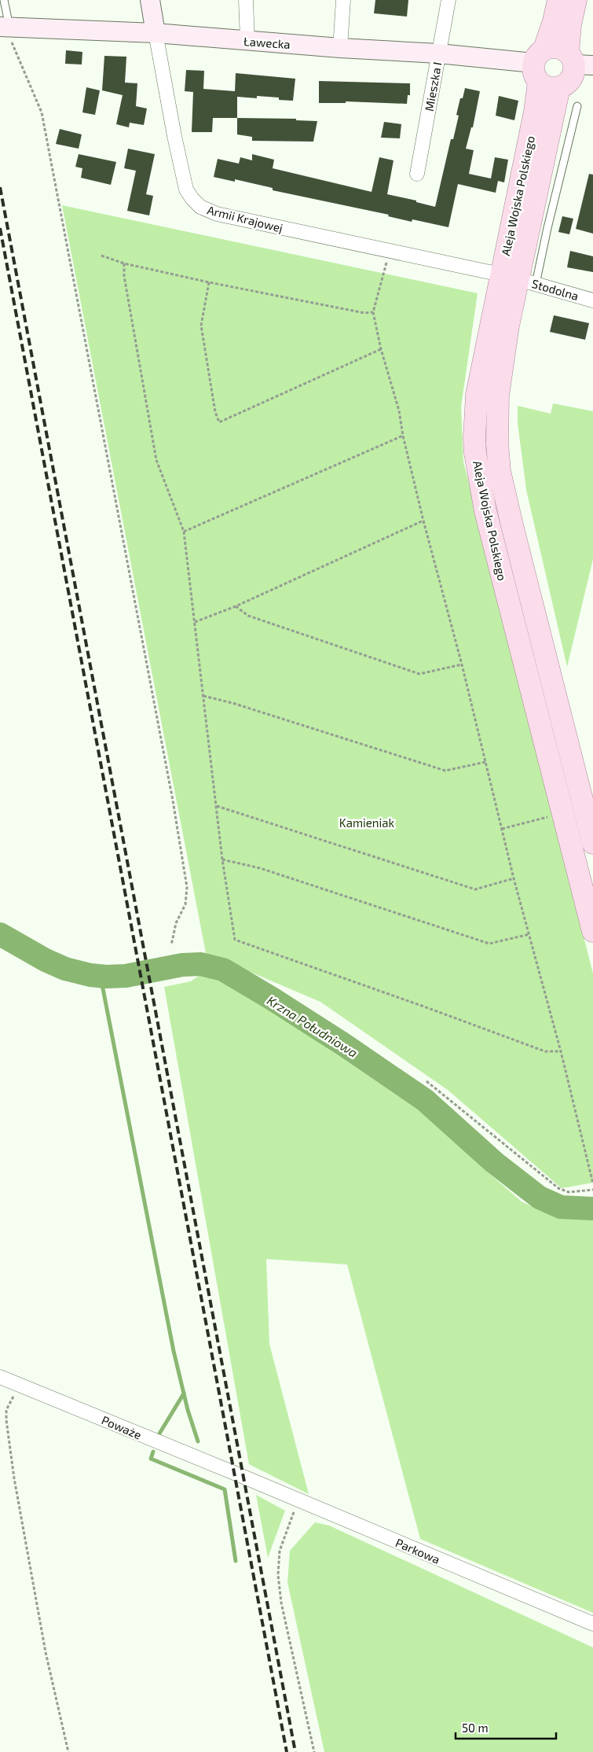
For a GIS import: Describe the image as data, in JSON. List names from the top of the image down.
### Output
{
  "streets": {
    "main road": ["Aleja Wojska Polskiego"],
    "street": [
      "Ławecka",
      "Mieszka I",
      "Armii Krajowej",
      "Stodolna",
      "Poważe",
      "Parkowa"
    ]
  },
  "crossings": [
    ["Ławecka", "Mieszka I"],
    ["Ławecka", "Aleja Wojska Polskiego"],
    ["Ławecka", "Armii Krajowej"],
    ["Aleja Wojska Polskiego", "Armii Krajowej"],
    ["Aleja Wojska Polskiego", "Stodolna"],
    ["Armii Krajowej", "Stodolna"],
    ["Poważe", "Parkowa"]
  ],
  "water": ["Krzna Południowa"],
  "parks": ["Kamieniak"],
  "scale_bar": "50 m"
}
